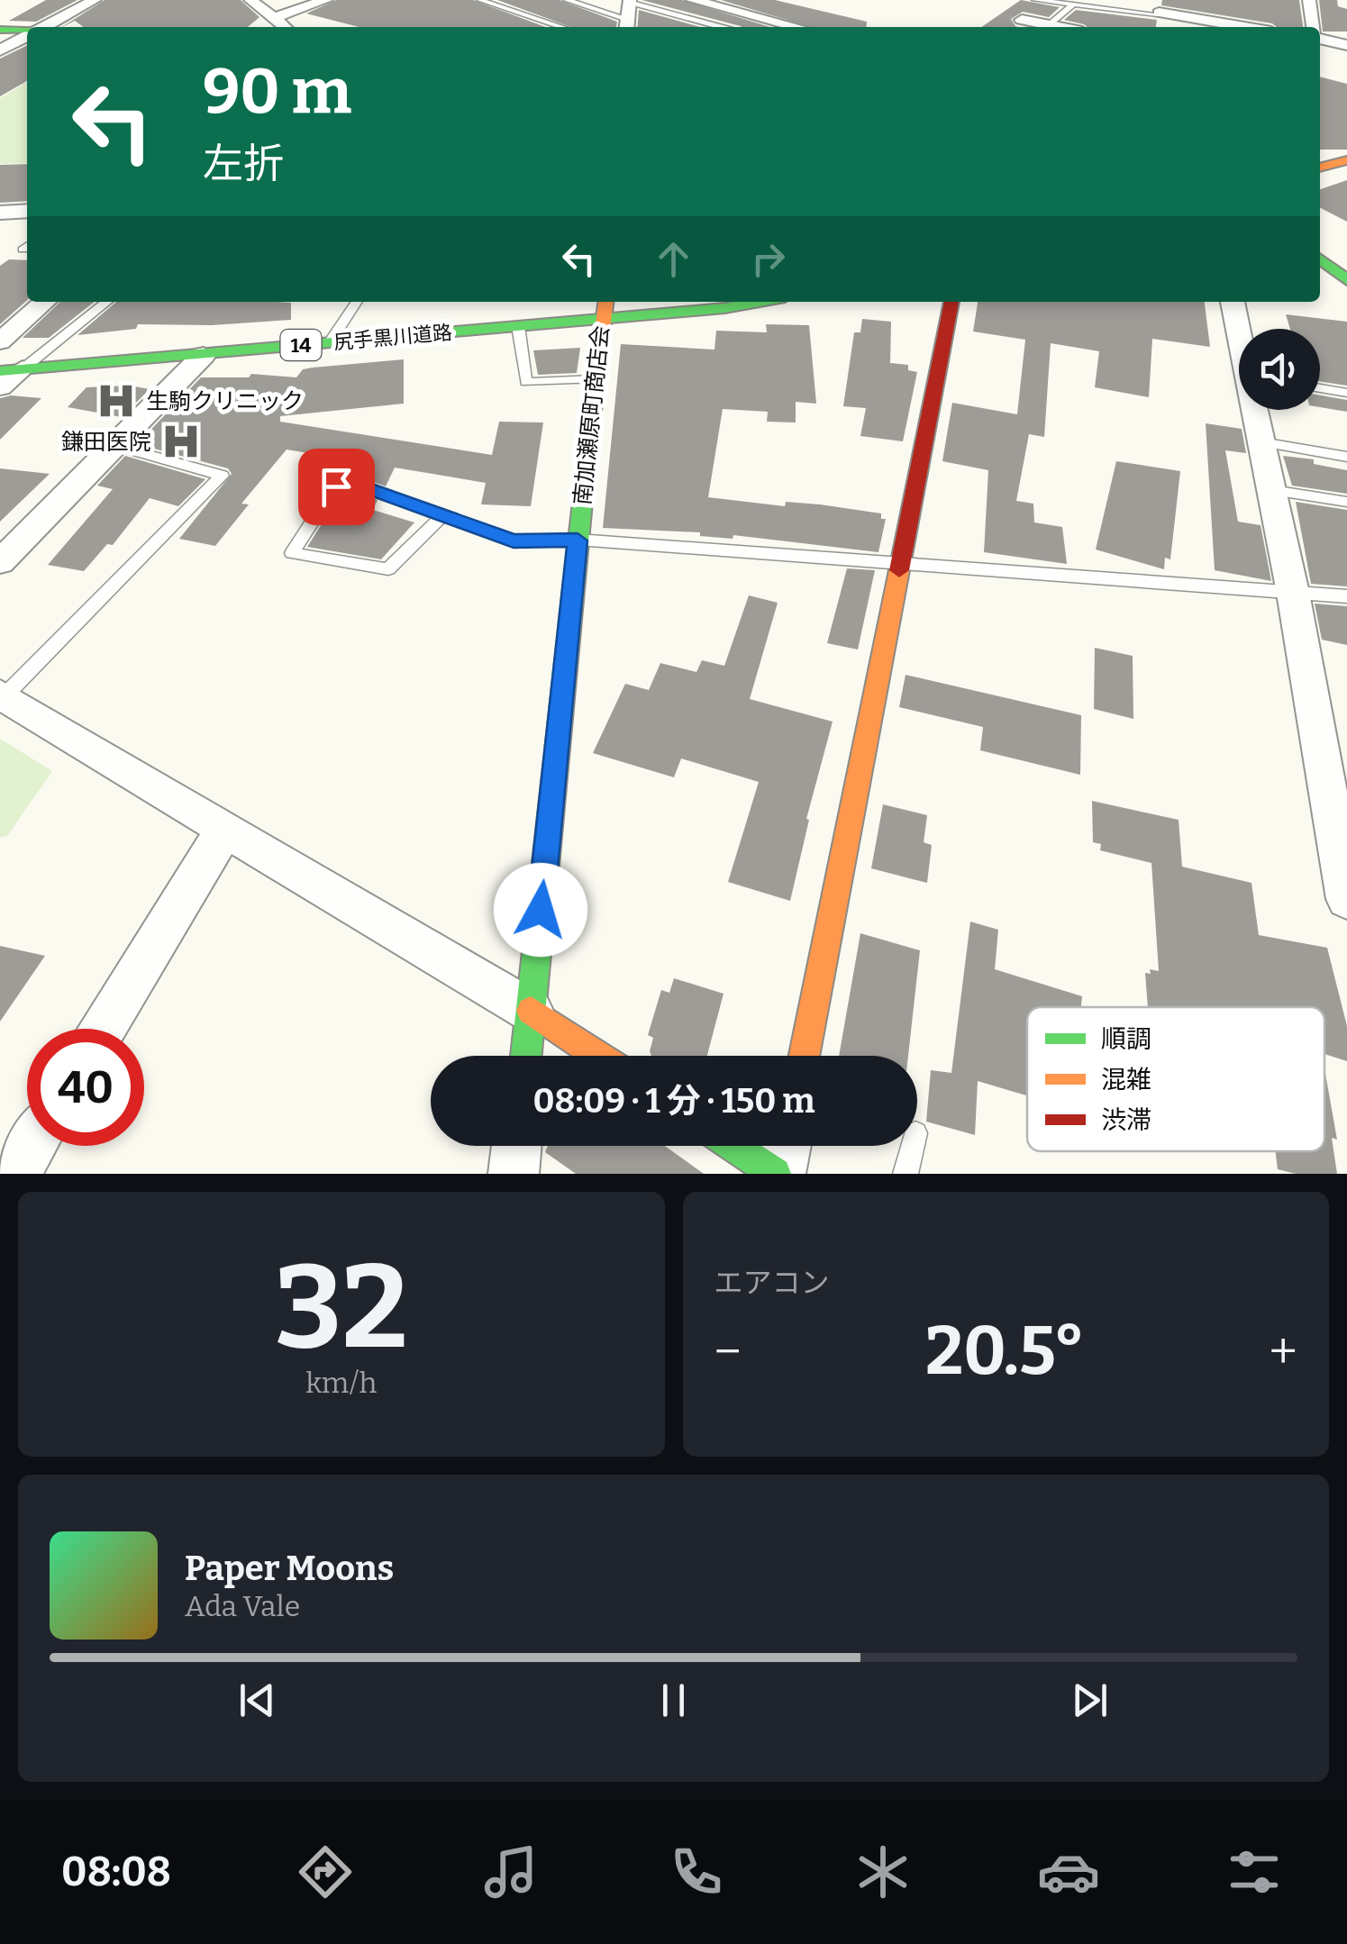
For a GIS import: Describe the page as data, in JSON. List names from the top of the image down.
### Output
{
  "streets": {
    "street": ["尻手黒川道路", "14", "南加瀬原町商店会"]
  },
  "crossings": [
    ["尻手黒川道路", "南加瀬原町商店会"]
  ],
  "places": {
    "hospital": ["生駒クリニック", "鎌田医院"]
  },
  "legend": ["順調", "混雑", "渋滞"],
  "page": {
    "turn": ["90 m", "左折"],
    "limit": "40",
    "trip": "08:09 · 1 分 · 150 m",
    "tile": [
      ["32", "km/h"],
      "エアコン"
    ],
    "heat": ["−", "20.5°", "+"],
    "song": ["Paper Moons", "Ada Vale"],
    "tabs": "08:08"
  }
}
